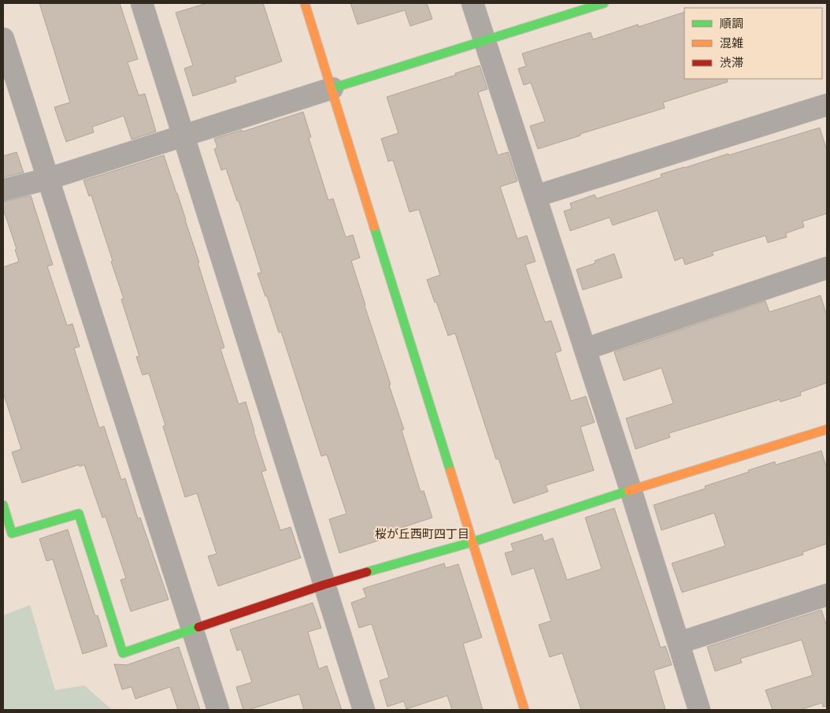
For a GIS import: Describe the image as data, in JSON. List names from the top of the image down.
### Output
{
  "districts": ["桜が丘西町四丁目"],
  "legend": ["順調", "混雑", "渋滞"]
}
